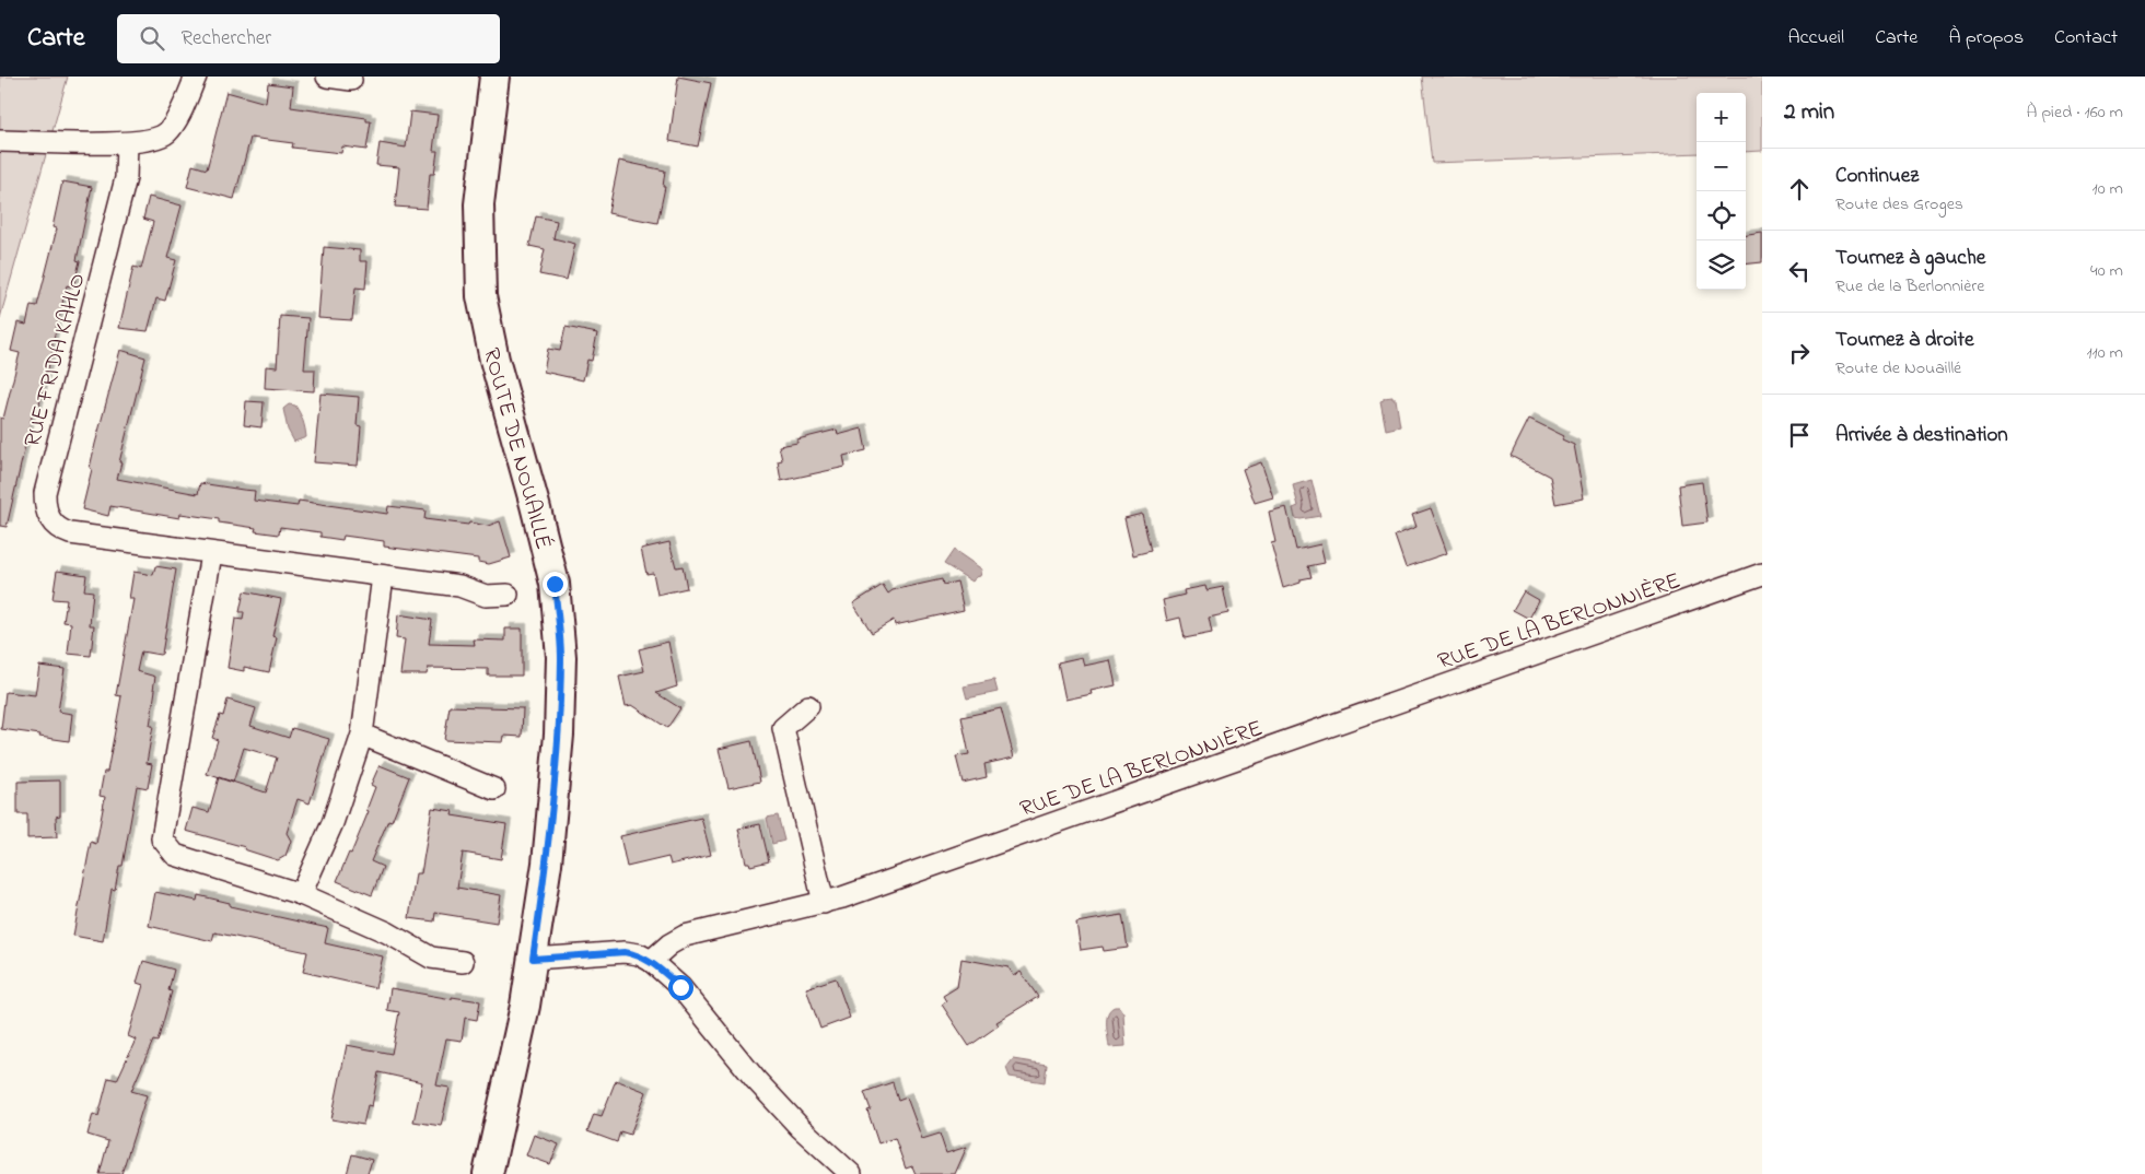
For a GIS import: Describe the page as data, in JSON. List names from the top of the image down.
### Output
{
  "streets": {
    "street": ["RUE FRIDA KAHLO", "ROUTE DE NOUAILLÉ", "RUE DE LA BERLONNIÈRE"]
  },
  "page": {
    "header": "Carte",
    "search": "Rechercher",
    "nav": [
      "Accueil",
      "Carte",
      "À propos",
      "Contact"
    ],
    "heading": ["2 min", "À pied · 160 m"],
    "map_buttons": ["+", "−"],
    "list": [
      ["Continuez", "Route des Groges", "10 m"],
      ["Tournez à gauche", "Rue de la Berlonnière", "40 m"],
      ["Tournez à droite", "Route de Nouaillé", "110 m"],
      "Arrivée à destination"
    ]
  }
}
